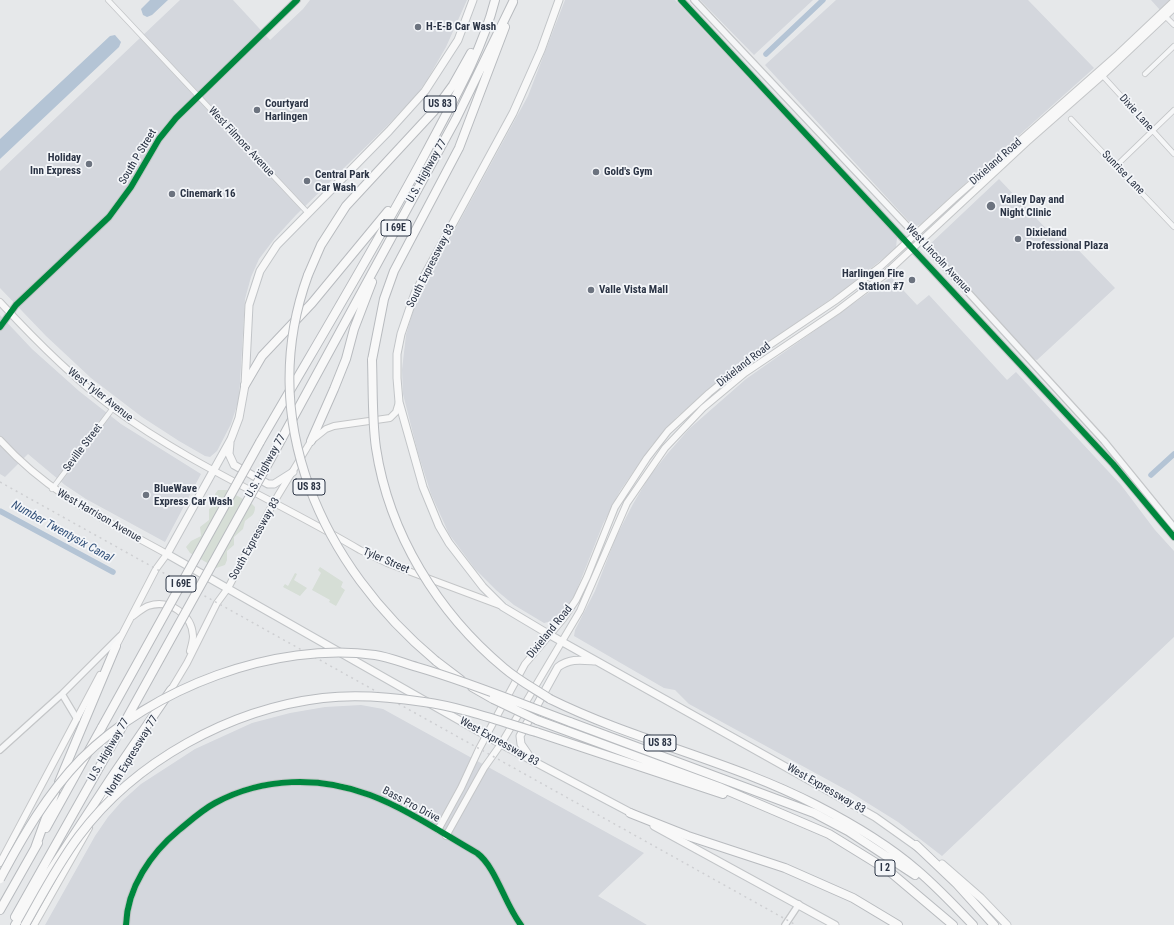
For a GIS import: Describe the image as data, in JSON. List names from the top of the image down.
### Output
{
  "streets": {
    "highway": [
      "US 83",
      "U.S. Highway 77",
      "I 69E",
      "I 2"
    ],
    "main road": [
      "Dixieland Road",
      "South Expressway 83",
      "West Tyler Avenue",
      "West Harrison Avenue",
      "Tyler Street",
      "West Expressway 83",
      "North Expressway 77"
    ],
    "street": [
      "Dixie Lane",
      "West Filmore Avenue",
      "South P Street",
      "Sunrise Lane",
      "West Lincoln Avenue",
      "Seville Street",
      "Bass Pro Drive"
    ]
  },
  "crossings": [
    ["US 83", "U.S. Highway 77"],
    ["US 83", "I 69E"],
    ["US 83", "I 2"],
    ["Dixie Lane", "Dixieland Road"],
    ["West Filmore Avenue", "South P Street"],
    ["South P Street", "West Tyler Avenue"],
    ["Dixieland Road", "West Lincoln Avenue"],
    ["Dixieland Road", "West Expressway 83"],
    ["Dixieland Road", "Bass Pro Drive"],
    ["U.S. Highway 77", "I 69E"],
    ["South Expressway 83", "West Tyler Avenue"],
    ["South Expressway 83", "Tyler Street"],
    ["South Expressway 83", "West Expressway 83"],
    ["South Expressway 83", "North Expressway 77"],
    ["West Tyler Avenue", "Seville Street"],
    ["West Tyler Avenue", "Tyler Street"],
    ["Seville Street", "West Harrison Avenue"],
    ["West Harrison Avenue", "West Expressway 83"],
    ["Tyler Street", "West Expressway 83"],
    ["West Expressway 83", "North Expressway 77"]
  ],
  "water": ["Number Twentysix Canal"],
  "places": [
    "H-E-B Car Wash",
    "Courtyard Harlingen",
    "Holiday Inn Express",
    "Gold's Gym",
    "Central Park Car Wash",
    "Cinemark 16",
    "Valley Day and Night Clinic",
    "Dixieland Professional Plaza",
    "Harlingen Fire Station #7",
    "Valle Vista Mall",
    "BlueWave Express Car Wash"
  ]
}
